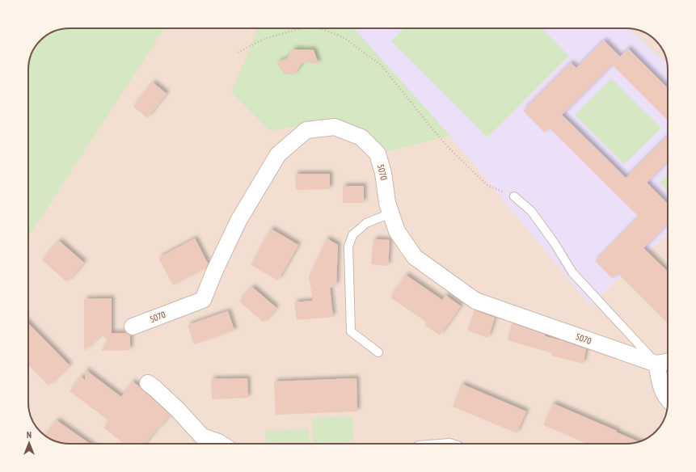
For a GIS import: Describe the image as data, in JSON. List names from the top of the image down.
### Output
{
  "streets": {
    "street": ["5070"]
  },
  "north": "top"
}
